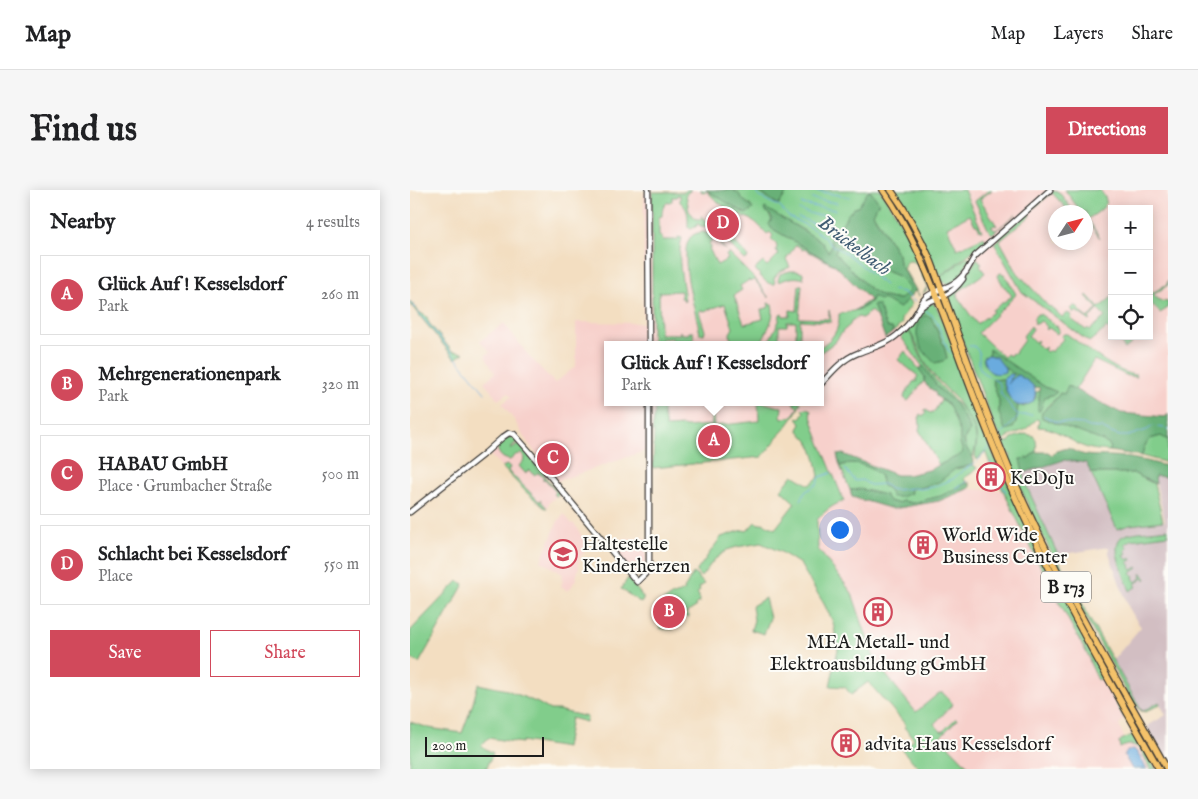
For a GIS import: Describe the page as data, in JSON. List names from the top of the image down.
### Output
{
  "streets": {
    "main road": ["B 173"]
  },
  "water": ["Brückelbach"],
  "places": {
    "building": [
      "KeDoJu",
      "World Wide Business Center",
      "MEA Metall- und Elektroausbildung gGmbH",
      "advita Haus Kesselsdorf"
    ],
    "school or university": ["Haltestelle Kinderherzen"]
  },
  "scale_bar": "200 m",
  "north": "top right",
  "page": {
    "header": "Map",
    "nav": ["Map", "Layers", "Share"],
    "buttons": [
      "Directions",
      ["Save", "Share"]
    ],
    "title": "Find us",
    "heading": ["Nearby", "4 results"],
    "map_buttons": ["+", "−"],
    "pins": [
      "D",
      "A",
      "C",
      "B"
    ],
    "list": [
      {
        "mark": "A",
        "name": "Glück Auf ! Kesselsdorf",
        "note": "Park",
        "value": "260 m"
      },
      {
        "mark": "B",
        "name": "Mehrgenerationenpark",
        "note": "Park",
        "value": "320 m"
      },
      {
        "mark": "C",
        "name": "HABAU GmbH",
        "note": "Place · Grumbacher Straße",
        "value": "500 m"
      },
      {
        "mark": "D",
        "name": "Schlacht bei Kesselsdorf",
        "note": "Place",
        "value": "550 m"
      }
    ],
    "popup": ["Glück Auf ! Kesselsdorf", "Park"],
    "scale": "200 m"
  }
}
